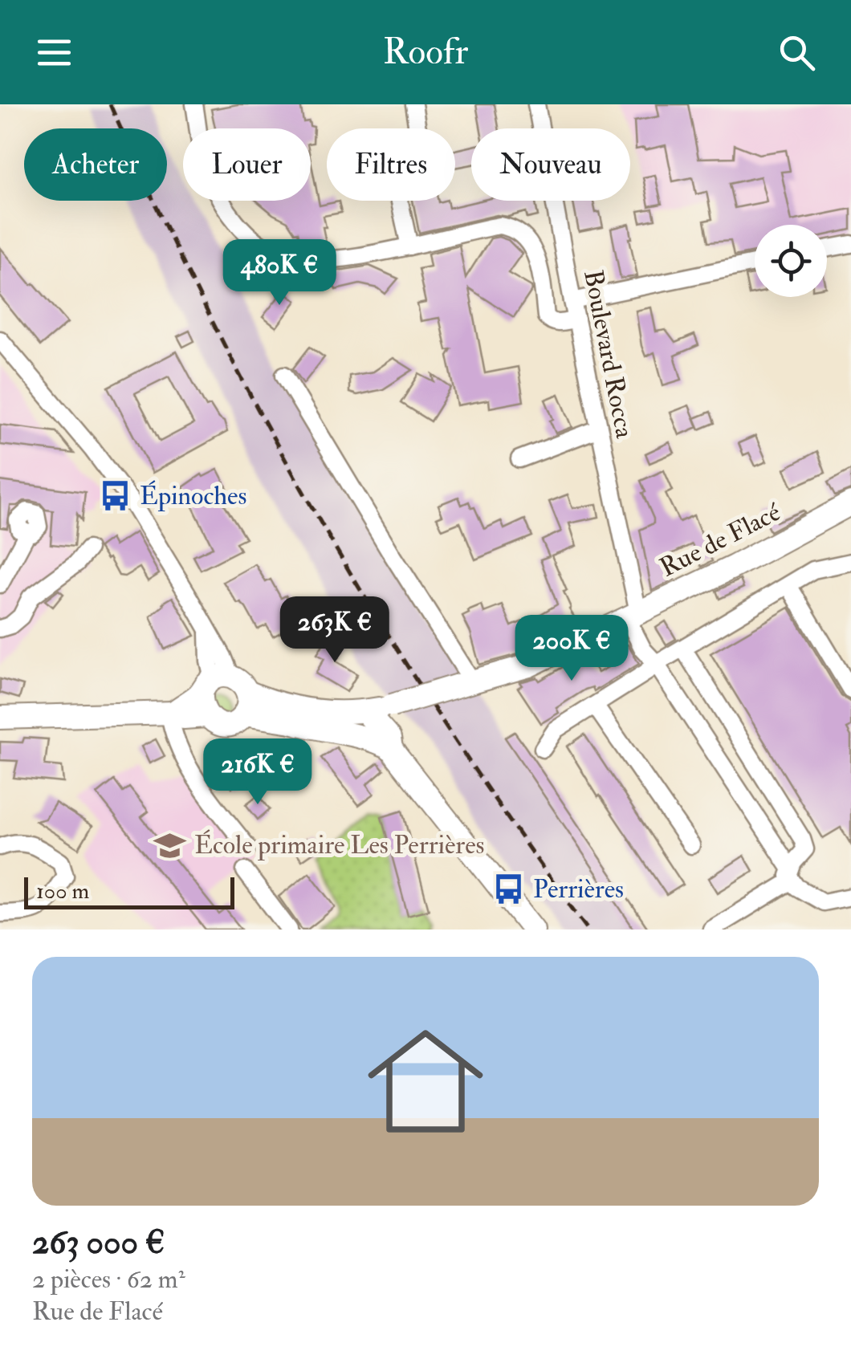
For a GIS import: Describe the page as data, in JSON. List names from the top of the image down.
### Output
{
  "streets": {
    "main road": ["Rue de Flacé"],
    "street": ["Boulevard Rocca"]
  },
  "crossings": [
    ["Boulevard Rocca", "Rue de Flacé"]
  ],
  "places": {
    "bus stop": ["Épinoches", "Perrières"],
    "school or university": ["École primaire Les Perrières"]
  },
  "scale_bar": "100 m",
  "page": {
    "header": "Roofr",
    "chip": [
      "Acheter",
      "Louer",
      "Filtres",
      "Nouveau"
    ],
    "price": [
      "480K €",
      "263K €",
      "200K €",
      "216K €"
    ],
    "scale": "100 m",
    "list": [
      {
        "name": "263 000 €",
        "note": "2 pièces · 62 m² · Rue de Flacé"
      }
    ]
  }
}
